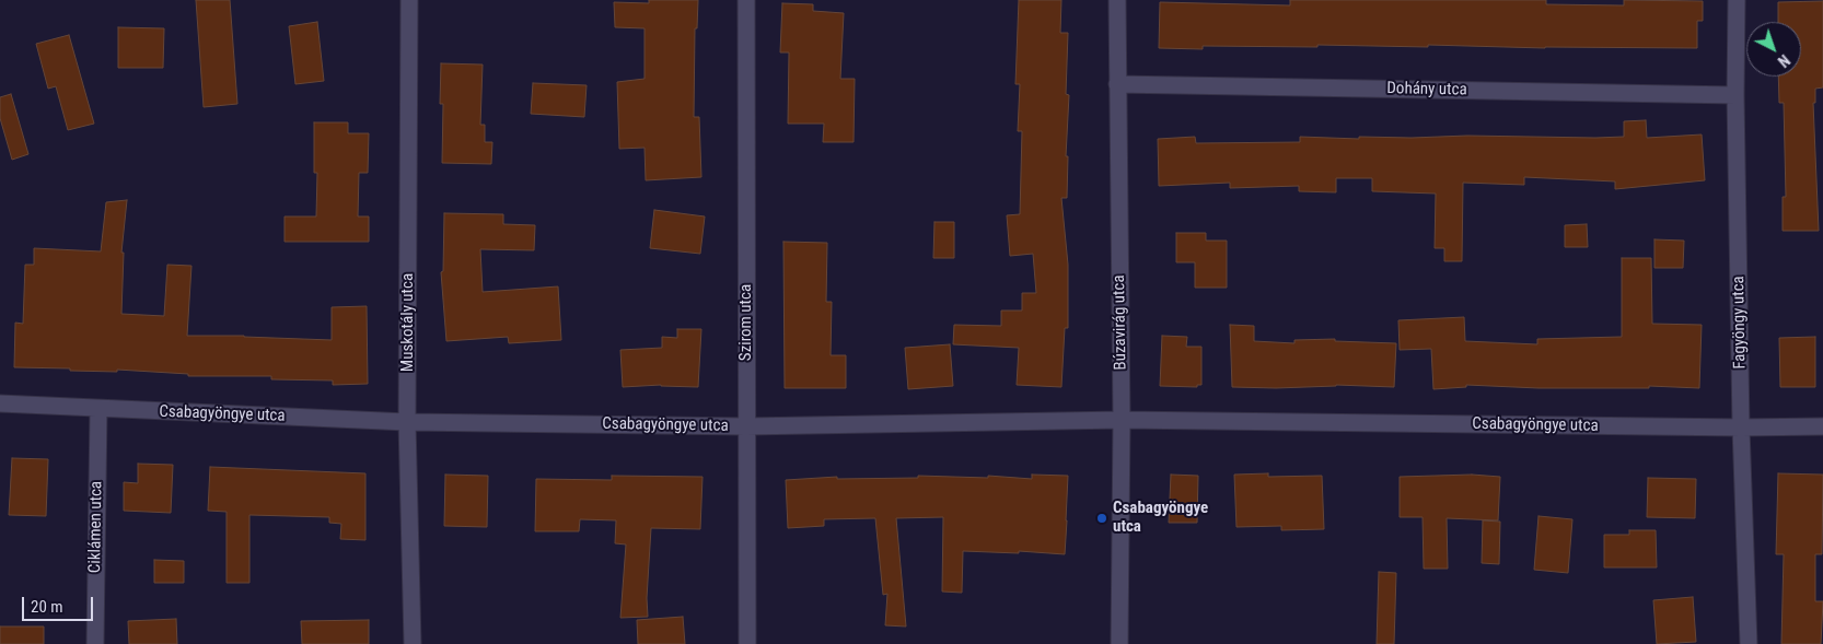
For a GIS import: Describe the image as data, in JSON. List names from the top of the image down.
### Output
{
  "streets": {
    "street": [
      "Dohány utca",
      "Muskotály utca",
      "Szirom utca",
      "Búzavirág utca",
      "Fagyöngy utca",
      "Csabagyöngye utca",
      "Ciklámen utca"
    ]
  },
  "crossings": [
    ["Dohány utca", "Búzavirág utca"],
    ["Dohány utca", "Fagyöngy utca"],
    ["Muskotály utca", "Csabagyöngye utca"],
    ["Szirom utca", "Csabagyöngye utca"],
    ["Búzavirág utca", "Csabagyöngye utca"],
    ["Fagyöngy utca", "Csabagyöngye utca"],
    ["Csabagyöngye utca", "Ciklámen utca"]
  ],
  "places": ["Csabagyöngye utca"],
  "scale_bar": "20 m",
  "north": "bottom right"
}
